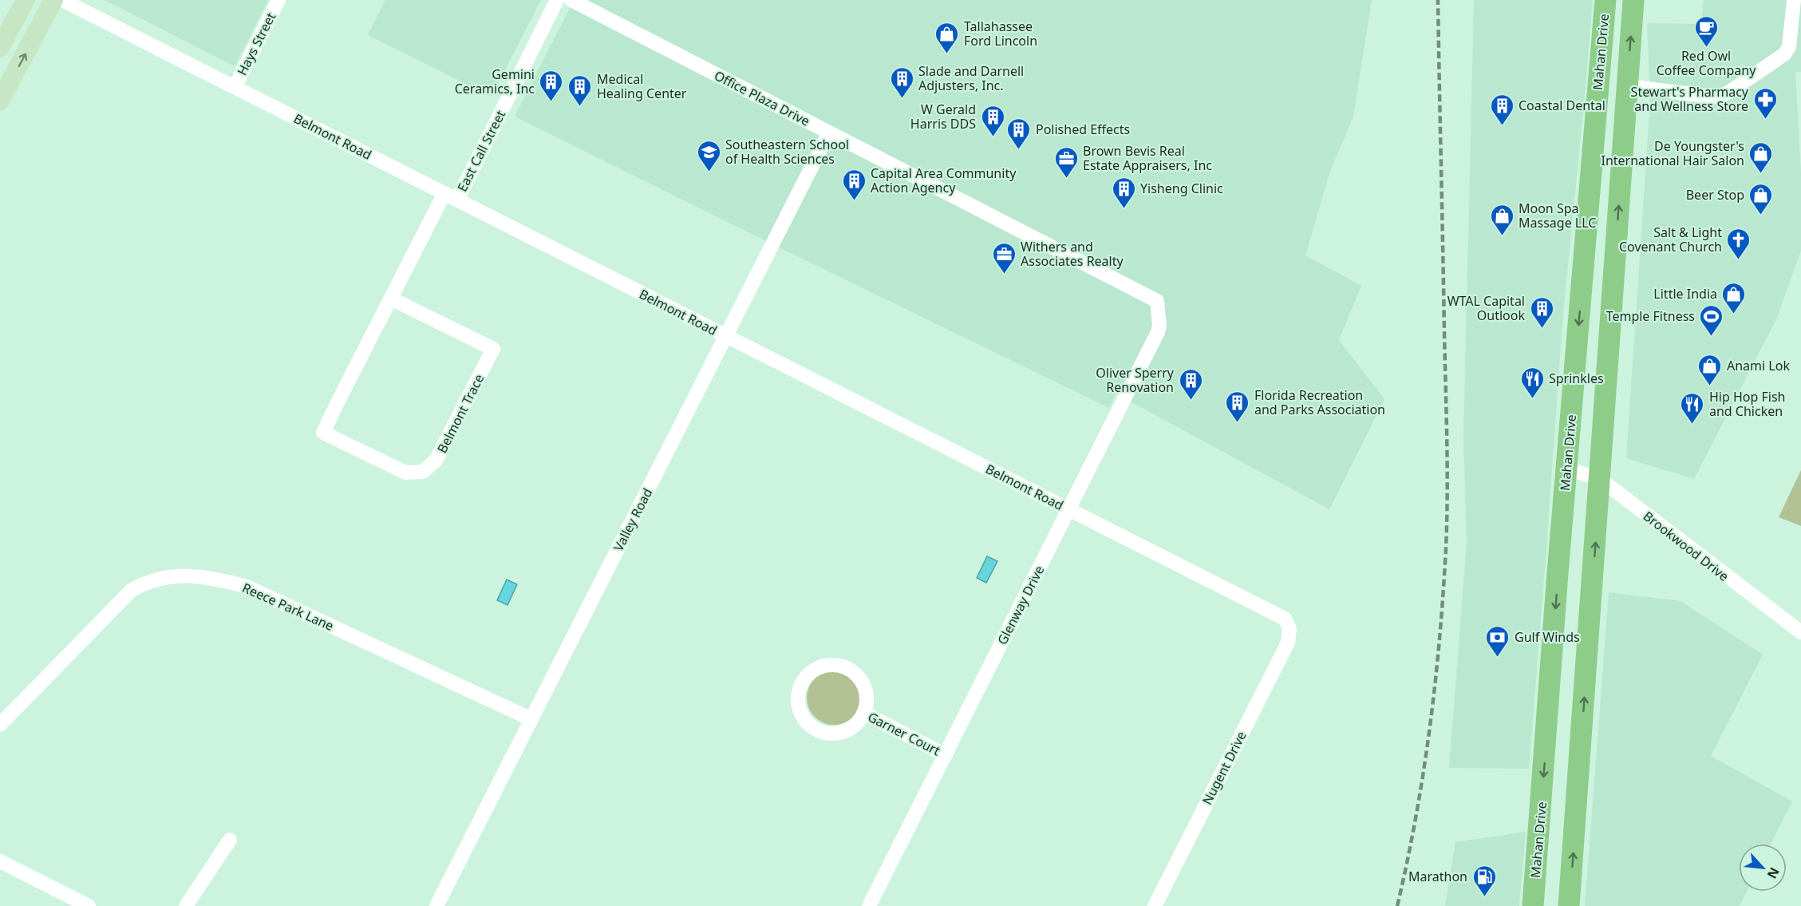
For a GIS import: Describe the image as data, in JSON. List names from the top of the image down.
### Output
{
  "streets": {
    "main road": ["Mahan Drive"],
    "street": [
      "Hays Street",
      "Office Plaza Drive",
      "Belmont Road",
      "East Call Street",
      "Belmont Trace",
      "Valley Road",
      "Brookwood Drive",
      "Glenway Drive",
      "Reece Park Lane",
      "Garner Court",
      "Nugent Drive"
    ]
  },
  "crossings": [
    ["Hays Street", "Belmont Road"],
    ["Mahan Drive", "Brookwood Drive"],
    ["Office Plaza Drive", "Valley Road"],
    ["Office Plaza Drive", "Glenway Drive"],
    ["Belmont Road", "East Call Street"],
    ["Belmont Road", "Belmont Trace"],
    ["Belmont Road", "Valley Road"],
    ["Belmont Road", "Glenway Drive"],
    ["Belmont Road", "Nugent Drive"],
    ["East Call Street", "Belmont Trace"],
    ["Valley Road", "Reece Park Lane"],
    ["Glenway Drive", "Garner Court"]
  ],
  "places": {
    "cafe": ["Red Owl Coffee Company"],
    "shop": [
      "Tallahassee Ford Lincoln",
      "De Youngster's International Hair Salon",
      "Beer Stop",
      "Moon Spa Massage LLC",
      "Little India",
      "Anami Lok"
    ],
    "building": [
      "Slade and Darnell Adjusters, Inc.",
      "Gemini Ceramics, Inc",
      "Medical Healing Center",
      "Coastal Dental",
      "W Gerald Harris DDS",
      "Polished Effects",
      "Capital Area Community Action Agency",
      "Yisheng Clinic",
      "WTAL Capital Outlook",
      "Oliver Sperry Renovation",
      "Florida Recreation and Parks Association"
    ],
    "pharmacy": ["Stewart's Pharmacy and Wellness Store"],
    "school or university": ["Southeastern School of Health Sciences"],
    "office": ["Brown Bevis Real Estate Appraisers, Inc", "Withers and Associates Realty"],
    "church": ["Salt & Light Covenant Church"],
    "sports": ["Temple Fitness"],
    "restaurant": ["Sprinkles", "Hip Hop Fish and Chicken"],
    "bank": ["Gulf Winds"],
    "fuel station": ["Marathon"]
  },
  "north": "bottom right"
}
